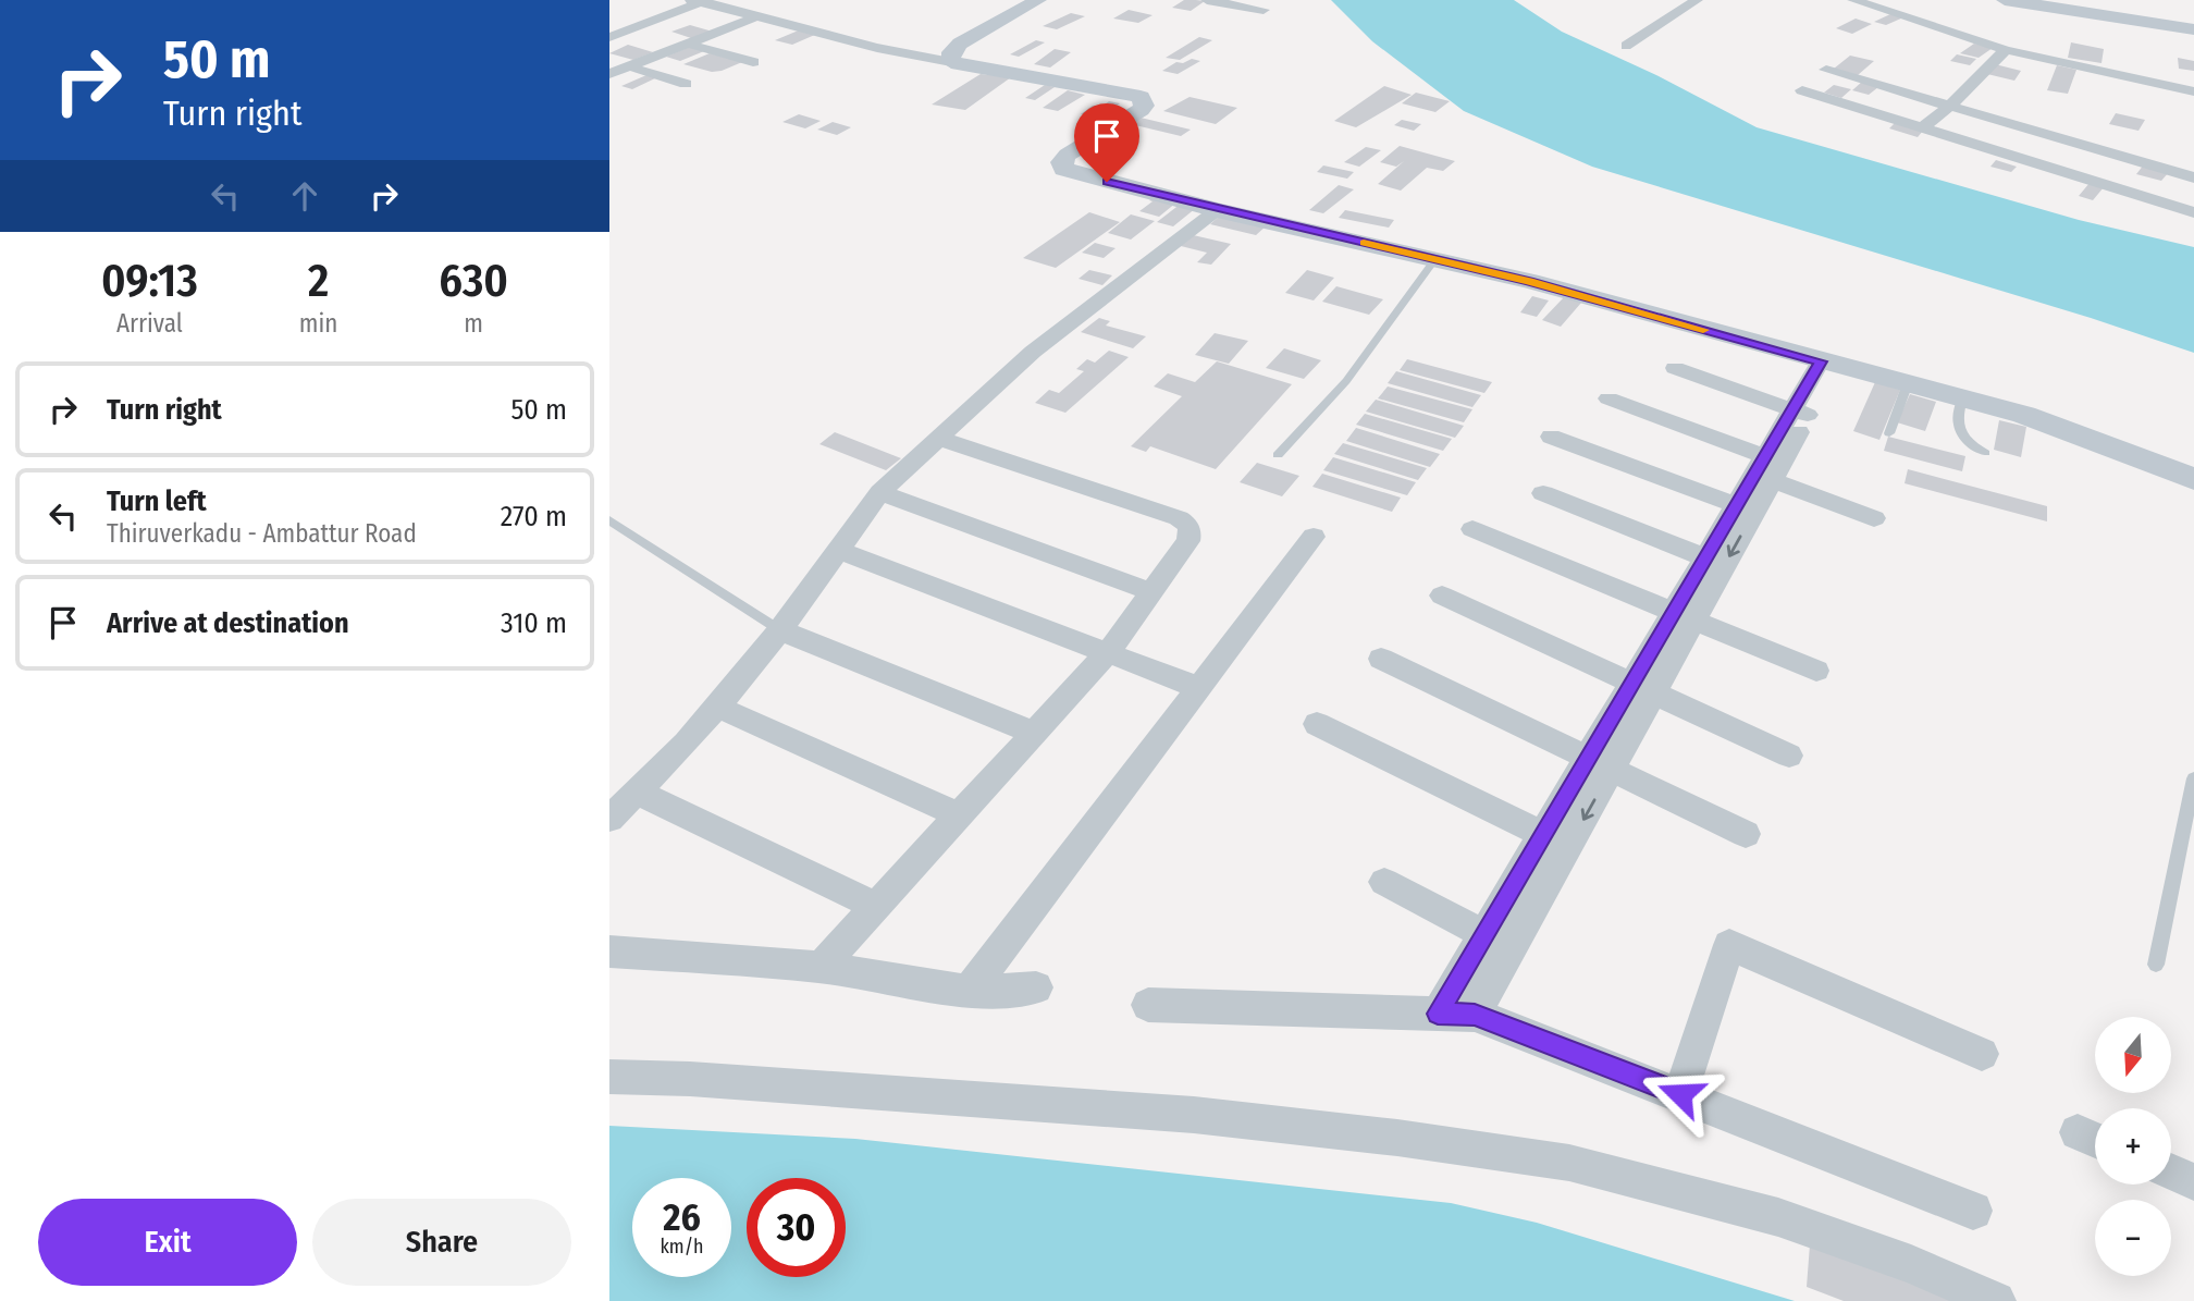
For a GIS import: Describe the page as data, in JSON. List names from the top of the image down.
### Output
{
  "north": "bottom",
  "page": {
    "turn": ["50 m", "Turn right"],
    "eta": [
      "09:13",
      "Arrival",
      "2",
      "min",
      "630",
      "m"
    ],
    "list": [
      {
        "name": "Turn right",
        "value": "50 m"
      },
      {
        "name": "Turn left",
        "note": "Thiruverkadu - Ambattur Road",
        "value": "270 m"
      },
      {
        "name": "Arrive at destination",
        "value": "310 m"
      }
    ],
    "map_buttons": ["+", "−"],
    "speed": "26 km/h",
    "limit": "30",
    "buttons": ["Exit", "Share"]
  }
}
